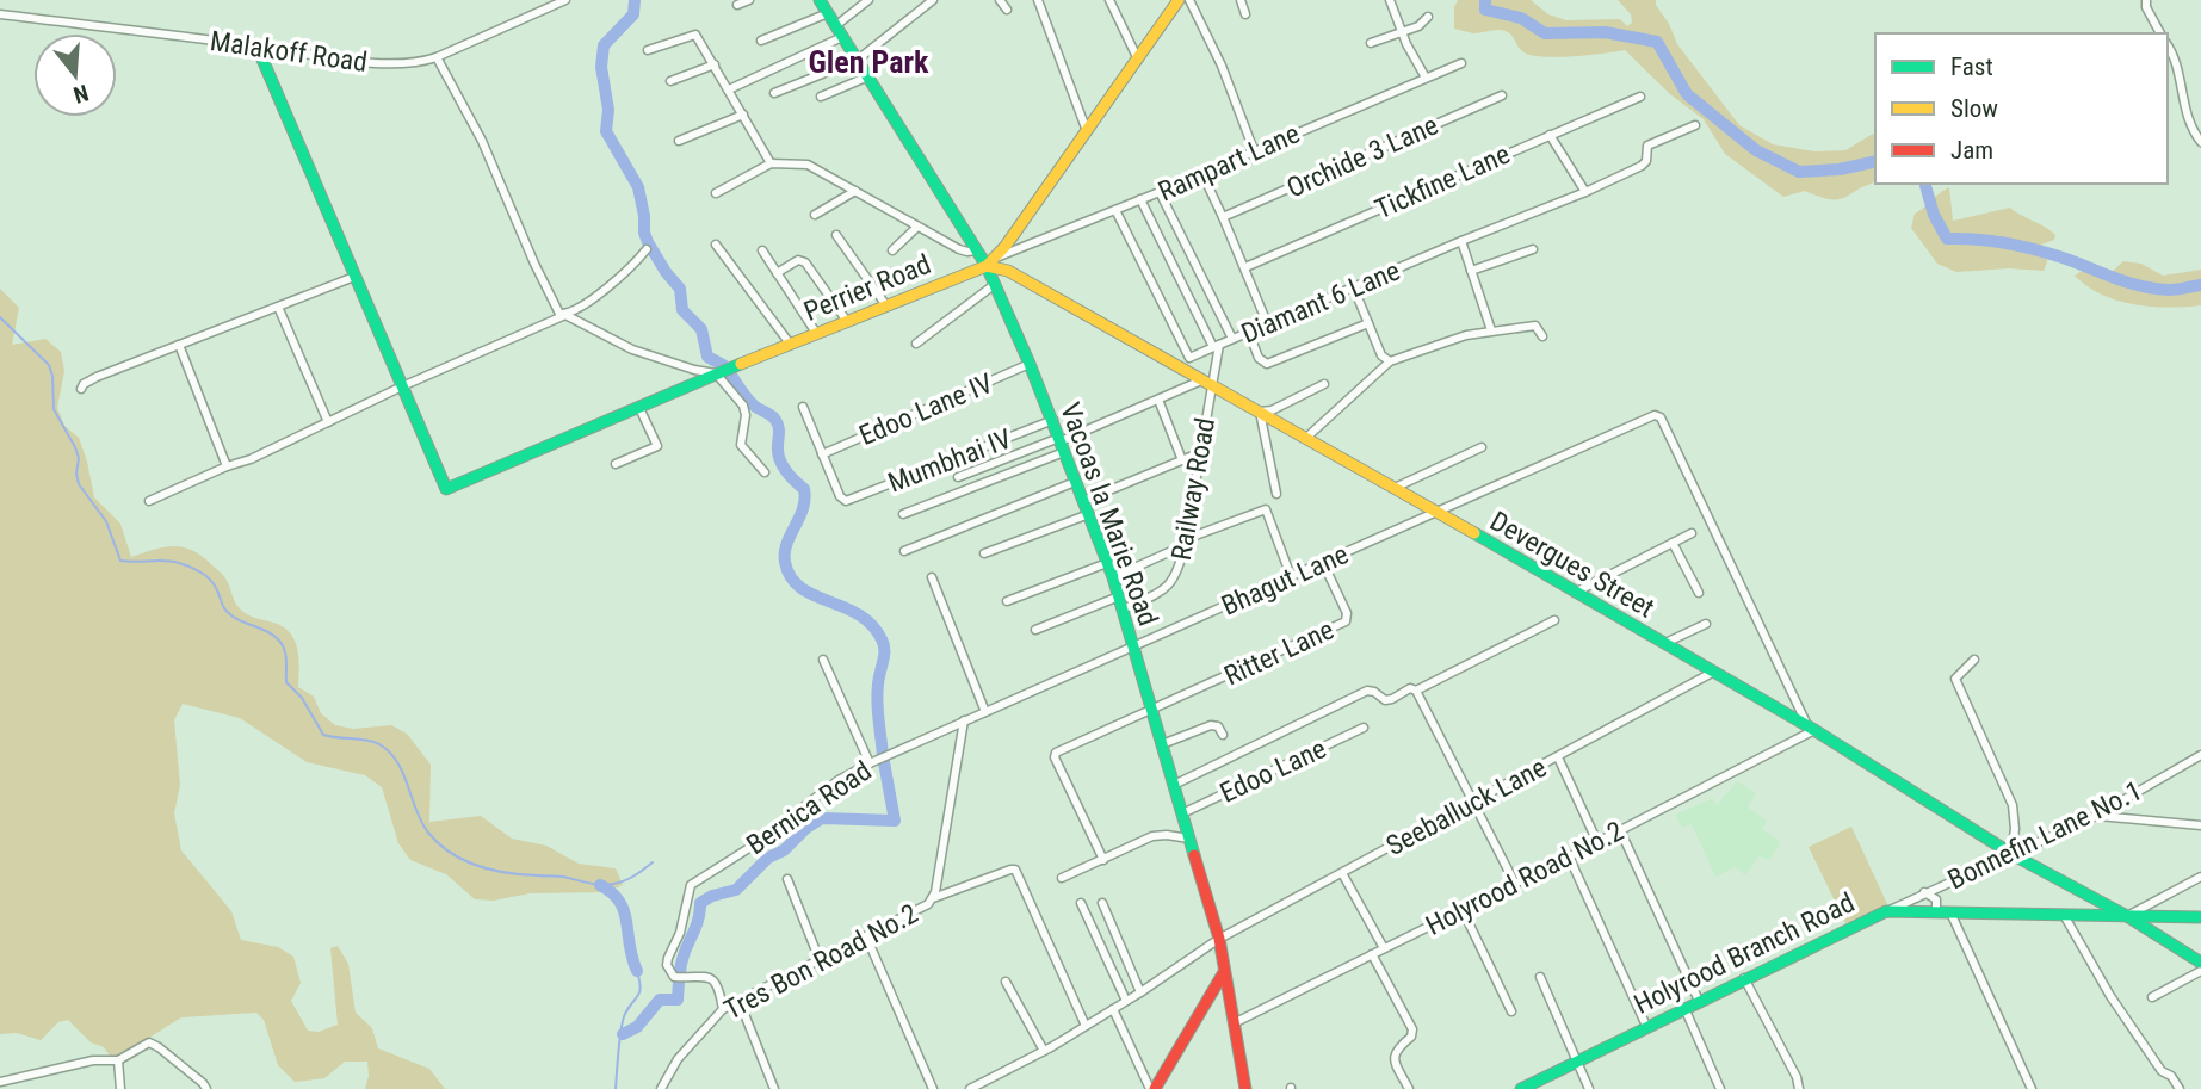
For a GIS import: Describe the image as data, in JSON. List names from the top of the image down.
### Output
{
  "streets": {
    "street": [
      "Malakoff Road",
      "Orchide 3 Lane",
      "Rampart Lane",
      "Tickfine Lane",
      "Perrier Road",
      "Diamant 6 Lane",
      "Edoo Lane IV",
      "Mumbhai IV",
      "Railway Road",
      "Vacoas la Marie Road",
      "Devergues Street",
      "Bhagut Lane",
      "Ritter Lane",
      "Edoo Lane",
      "Seeballuck Lane",
      "Bernica Road",
      "Bonnefin Lane No.1",
      "Holyrood Road No.2",
      "Holyrood Branch Road",
      "Tres Bon Road No.2"
    ]
  },
  "crossings": [
    ["Rampart Lane", "Perrier Road"],
    ["Rampart Lane", "Vacoas la Marie Road"],
    ["Rampart Lane", "Devergues Street"],
    ["Perrier Road", "Vacoas la Marie Road"],
    ["Perrier Road", "Devergues Street"],
    ["Diamant 6 Lane", "Railway Road"],
    ["Diamant 6 Lane", "Devergues Street"],
    ["Edoo Lane IV", "Mumbhai IV"],
    ["Edoo Lane IV", "Vacoas la Marie Road"],
    ["Mumbhai IV", "Vacoas la Marie Road"],
    ["Railway Road", "Vacoas la Marie Road"],
    ["Railway Road", "Devergues Street"],
    ["Vacoas la Marie Road", "Devergues Street"],
    ["Vacoas la Marie Road", "Bhagut Lane"],
    ["Vacoas la Marie Road", "Ritter Lane"],
    ["Vacoas la Marie Road", "Edoo Lane"],
    ["Vacoas la Marie Road", "Seeballuck Lane"],
    ["Vacoas la Marie Road", "Bernica Road"],
    ["Vacoas la Marie Road", "Holyrood Road No.2"],
    ["Devergues Street", "Bhagut Lane"],
    ["Devergues Street", "Seeballuck Lane"],
    ["Devergues Street", "Bonnefin Lane No.1"],
    ["Devergues Street", "Holyrood Road No.2"],
    ["Devergues Street", "Holyrood Branch Road"],
    ["Bhagut Lane", "Ritter Lane"],
    ["Bhagut Lane", "Bernica Road"],
    ["Bhagut Lane", "Holyrood Road No.2"],
    ["Bernica Road", "Tres Bon Road No.2"],
    ["Bonnefin Lane No.1", "Holyrood Branch Road"]
  ],
  "districts": ["Glen Park"],
  "legend": ["Fast", "Slow", "Jam"],
  "north": "bottom"
}
